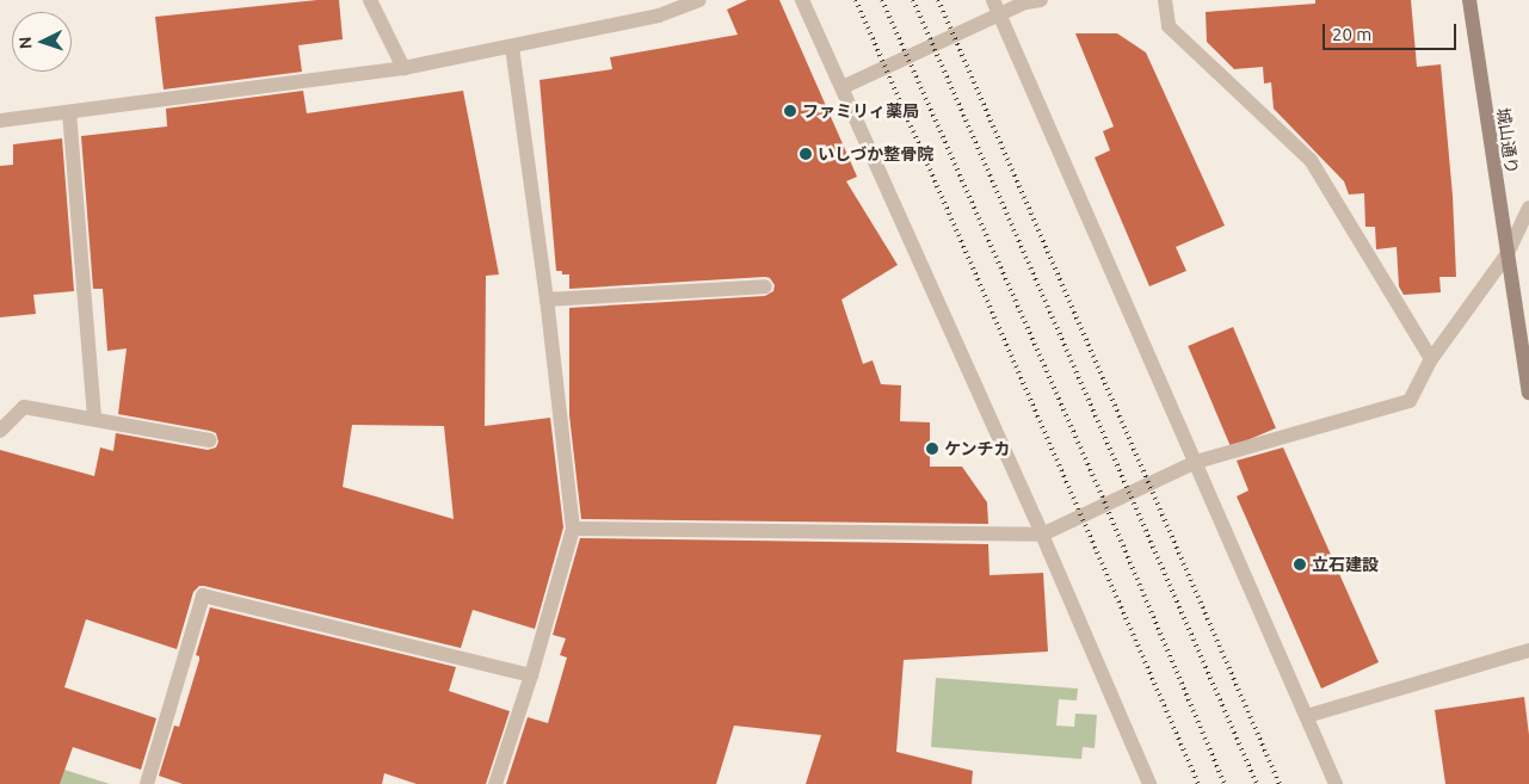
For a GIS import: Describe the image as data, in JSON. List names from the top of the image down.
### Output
{
  "streets": {
    "street": ["城山通り"]
  },
  "places": [
    "ファミリィ薬局",
    "いしづか整骨院",
    "ケンチカ",
    "立石建設"
  ],
  "scale_bar": "20 m",
  "north": "left"
}
